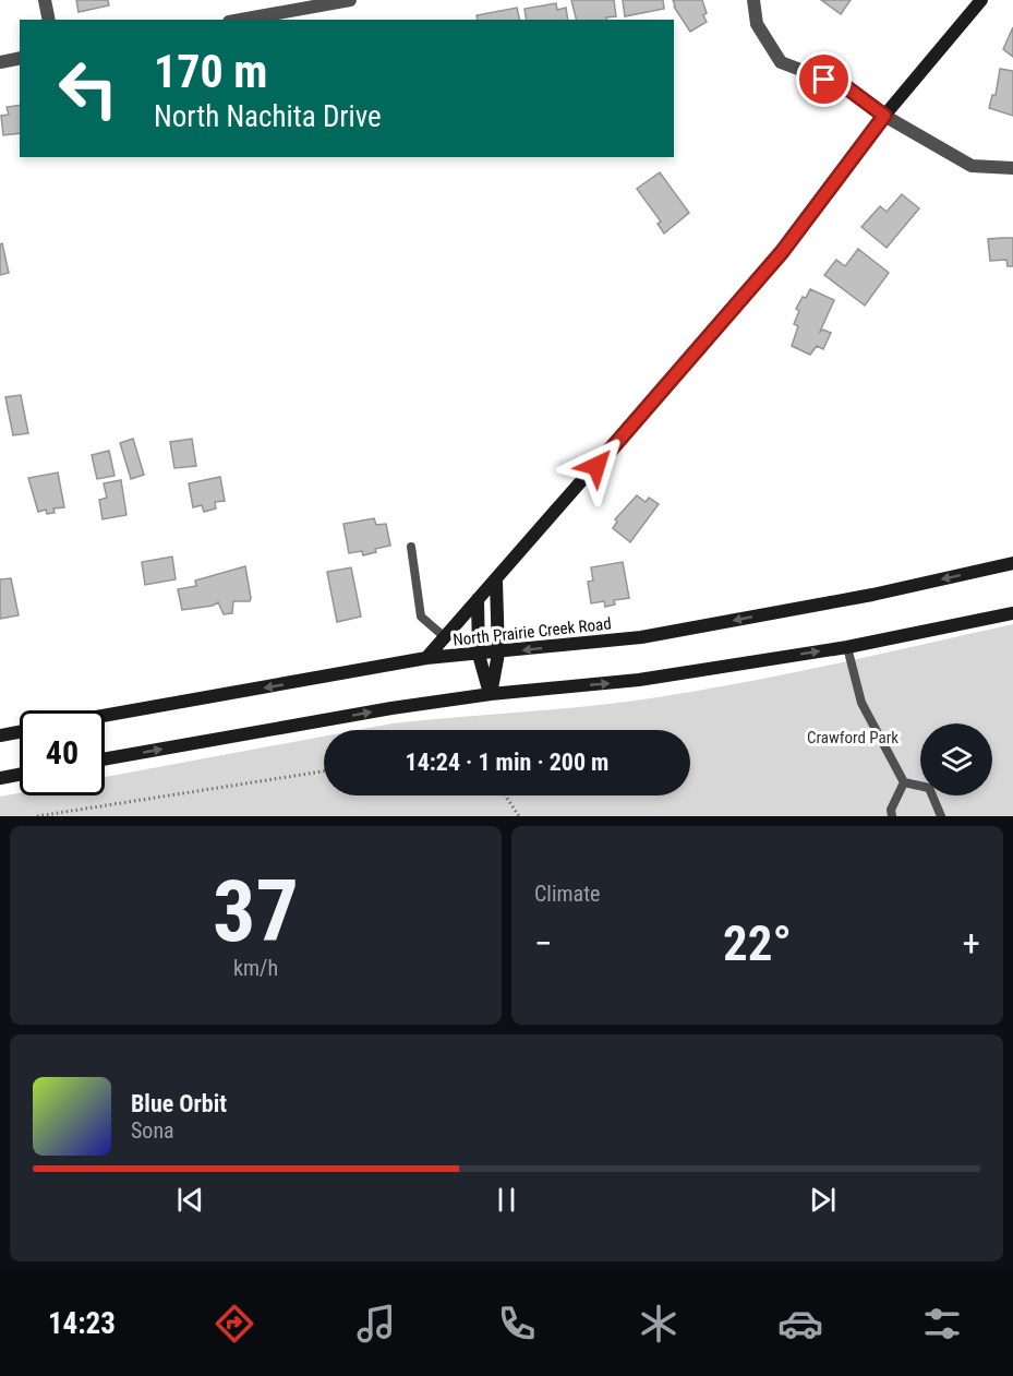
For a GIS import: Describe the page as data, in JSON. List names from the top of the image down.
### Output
{
  "streets": {
    "main road": ["North Prairie Creek Road"]
  },
  "parks": ["Crawford Park"],
  "page": {
    "turn": ["170 m", "North Nachita Drive"],
    "limit": "40",
    "trip": "14:24 · 1 min · 200 m",
    "tile": [
      ["37", "km/h"],
      "Climate"
    ],
    "heat": ["−", "22°", "+"],
    "song": ["Blue Orbit", "Sona"],
    "tabs": "14:23"
  }
}
